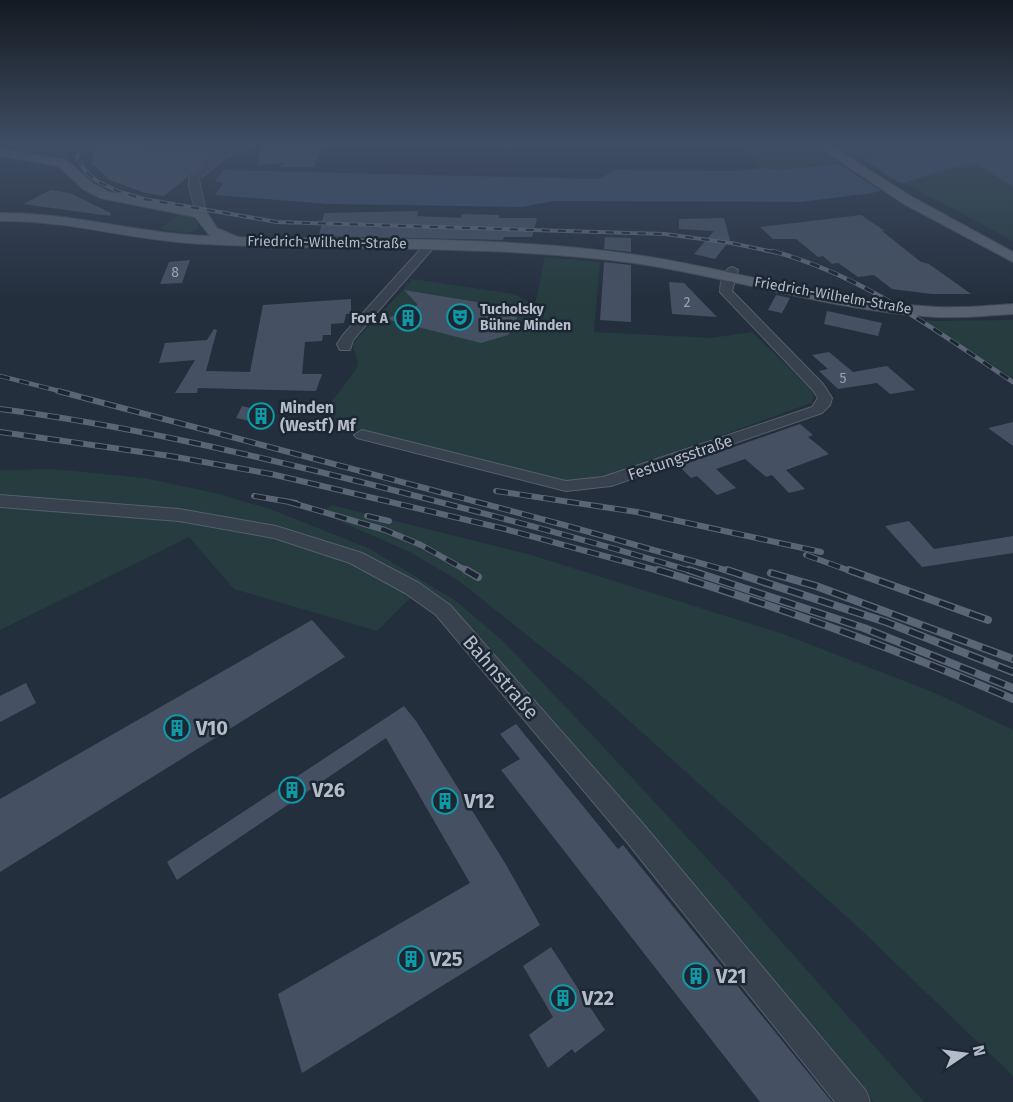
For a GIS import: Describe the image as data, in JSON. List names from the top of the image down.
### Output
{
  "streets": {
    "main road": ["Friedrich-Wilhelm-Straße"],
    "street": ["Festungsstraße", "Bahnstraße"]
  },
  "crossings": [
    ["Friedrich-Wilhelm-Straße", "Festungsstraße"]
  ],
  "places": {
    "theatre": ["Tucholsky Bühne Minden"],
    "building": [
      "Fort A",
      "Minden (Westf) Mf",
      "V10",
      "V26",
      "V12",
      "V25",
      "V21",
      "V22"
    ]
  },
  "house_numbers": ["8", "2", "5"],
  "north": "right"
}
